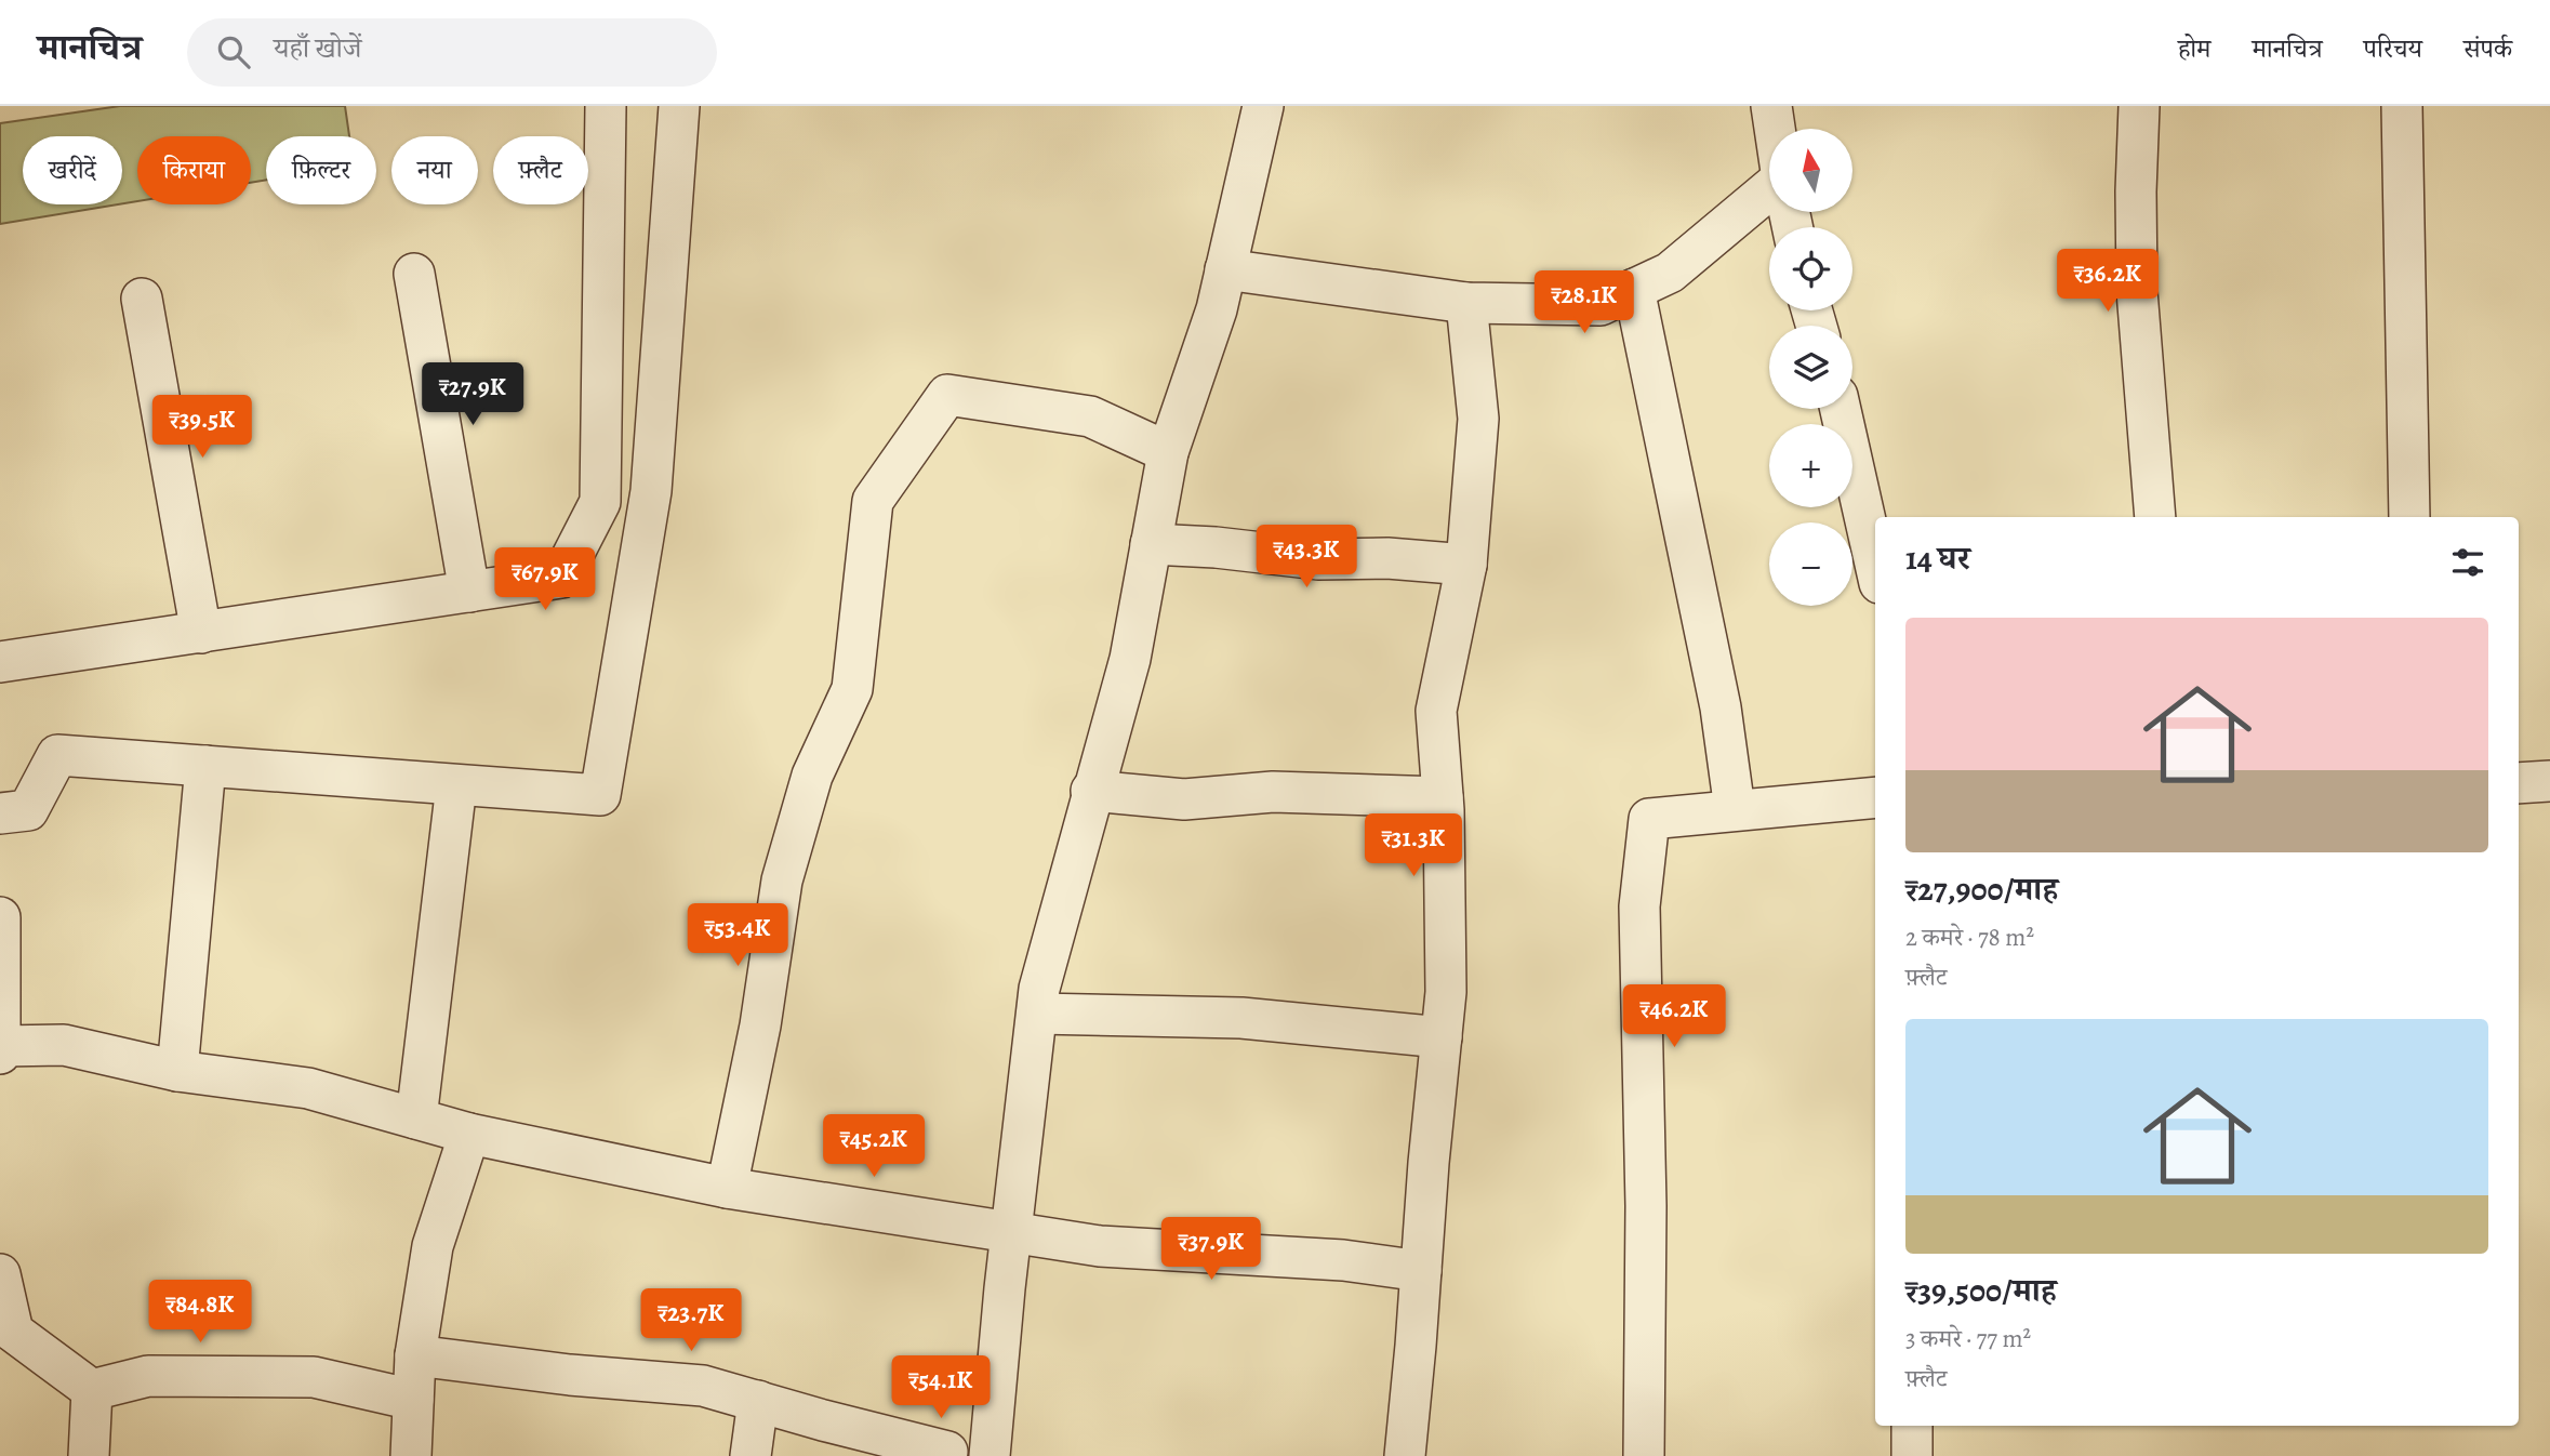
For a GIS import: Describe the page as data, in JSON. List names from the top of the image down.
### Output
{
  "north": "top",
  "page": {
    "header": "मानचित्र",
    "search": "यहाँ खोजें",
    "nav": [
      "होम",
      "मानचित्र",
      "परिचय",
      "संपर्क"
    ],
    "map_buttons": ["+", "−"],
    "chip": [
      "खरीदें",
      "किराया",
      "फ़िल्टर",
      "नया",
      "फ़्लैट"
    ],
    "price": [
      "₹36.2K",
      "₹28.1K",
      "₹27.9K",
      "₹39.5K",
      "₹43.3K",
      "₹67.9K",
      "₹31.3K",
      "₹53.4K",
      "₹46.2K",
      "₹45.2K",
      "₹37.9K",
      "₹84.8K",
      "₹23.7K",
      "₹54.1K"
    ],
    "heading": "14 घर",
    "list": [
      {
        "name": "₹27,900/माह",
        "note": "2 कमरे · 78 m² · फ़्लैट"
      },
      {
        "name": "₹39,500/माह",
        "note": "3 कमरे · 77 m² · फ़्लैट"
      }
    ]
  }
}
